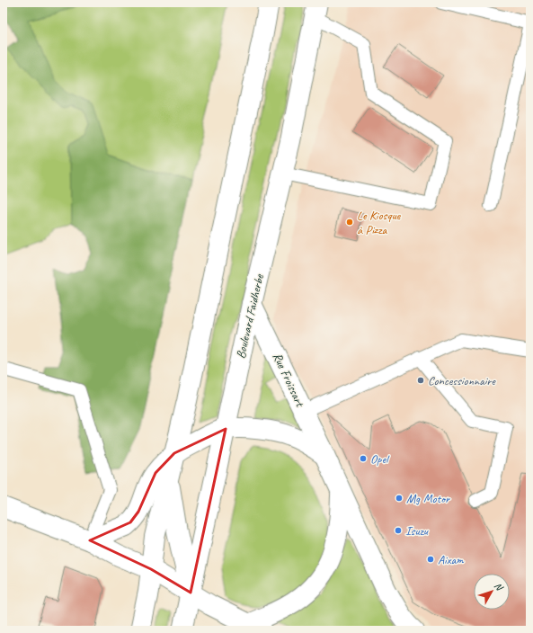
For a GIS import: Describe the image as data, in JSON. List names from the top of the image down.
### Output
{
  "streets": {
    "street": ["Boulevard Faidherbe", "Rue Froissart"]
  },
  "crossings": [
    ["Boulevard Faidherbe", "Rue Froissart"]
  ],
  "places": [
    "Le Kiosque à Pizza",
    "Concessionnaire",
    "Opel",
    "Mg Motor",
    "Isuzu",
    "Aixam"
  ],
  "north": "top right"
}
